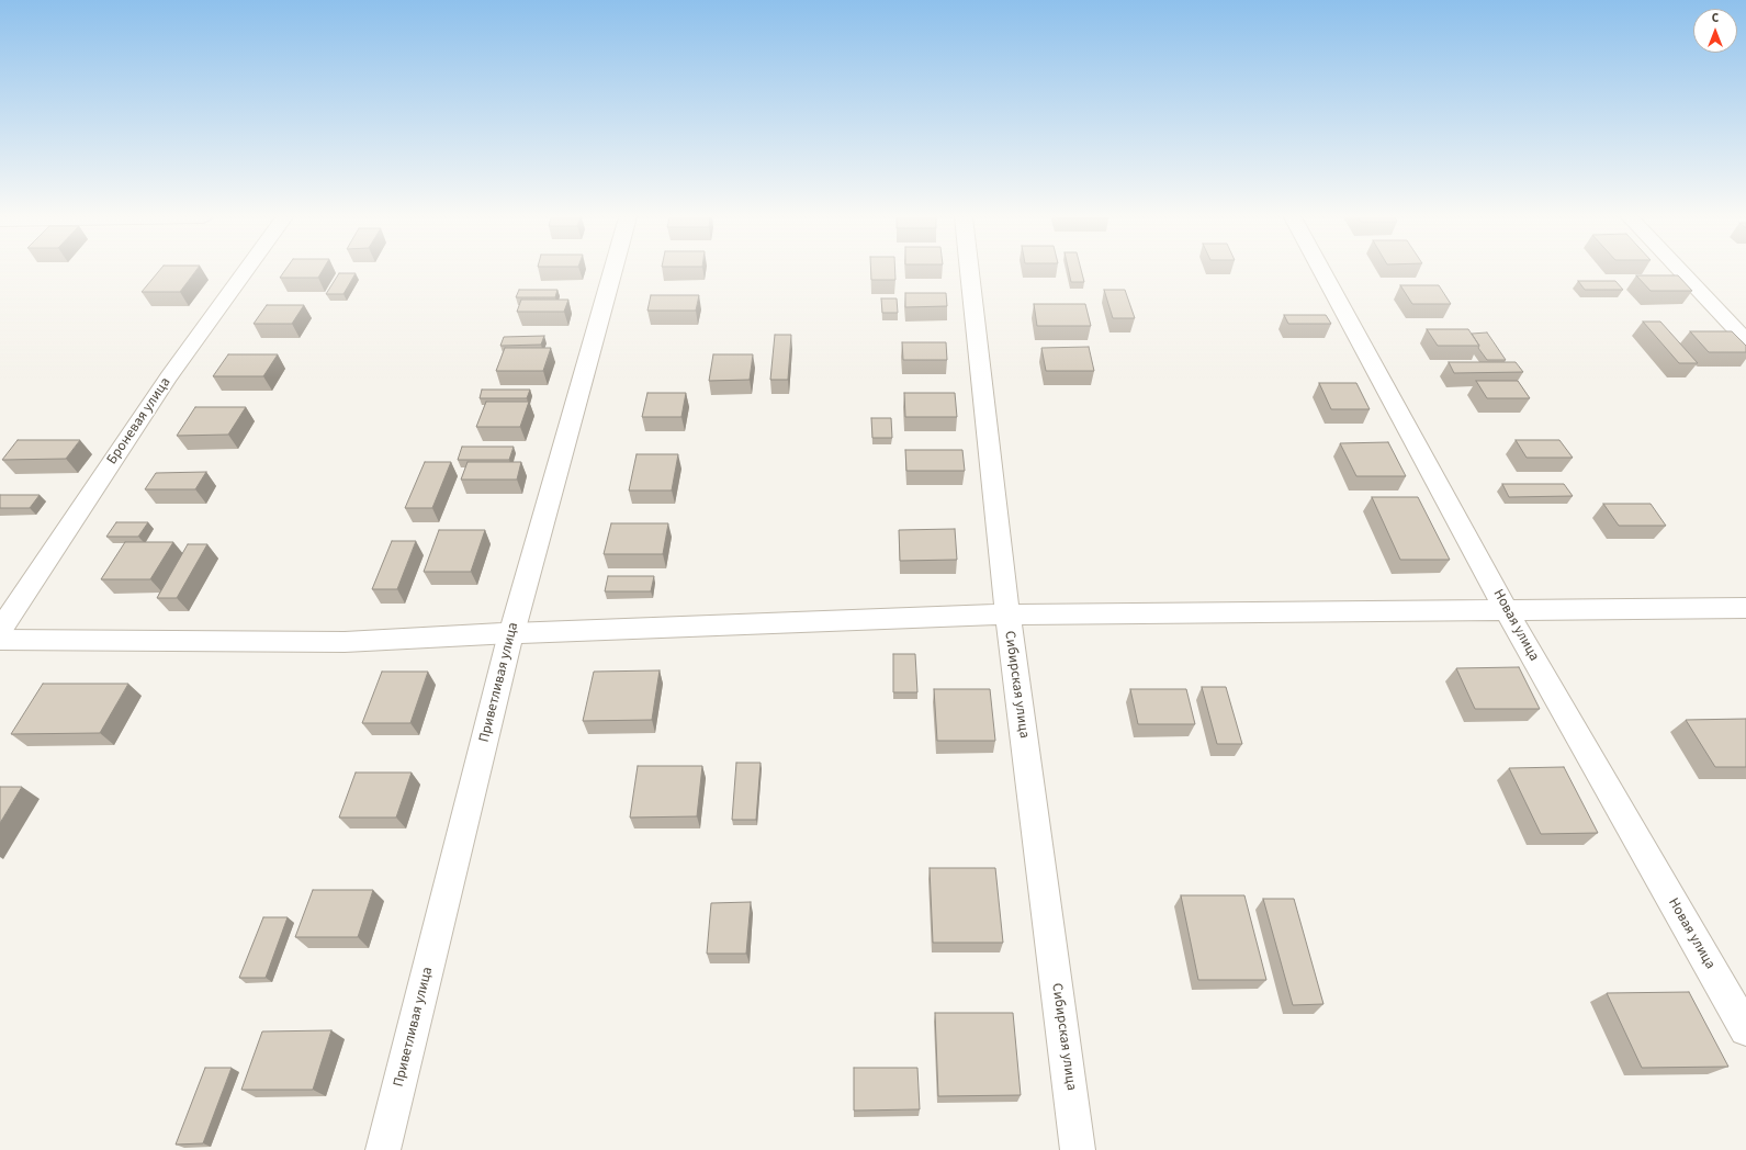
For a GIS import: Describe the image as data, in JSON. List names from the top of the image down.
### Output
{
  "streets": {
    "street": [
      "Броневая улица",
      "Новая улица",
      "Приветливая улица",
      "Сибирская улица"
    ]
  },
  "north": "top"
}
